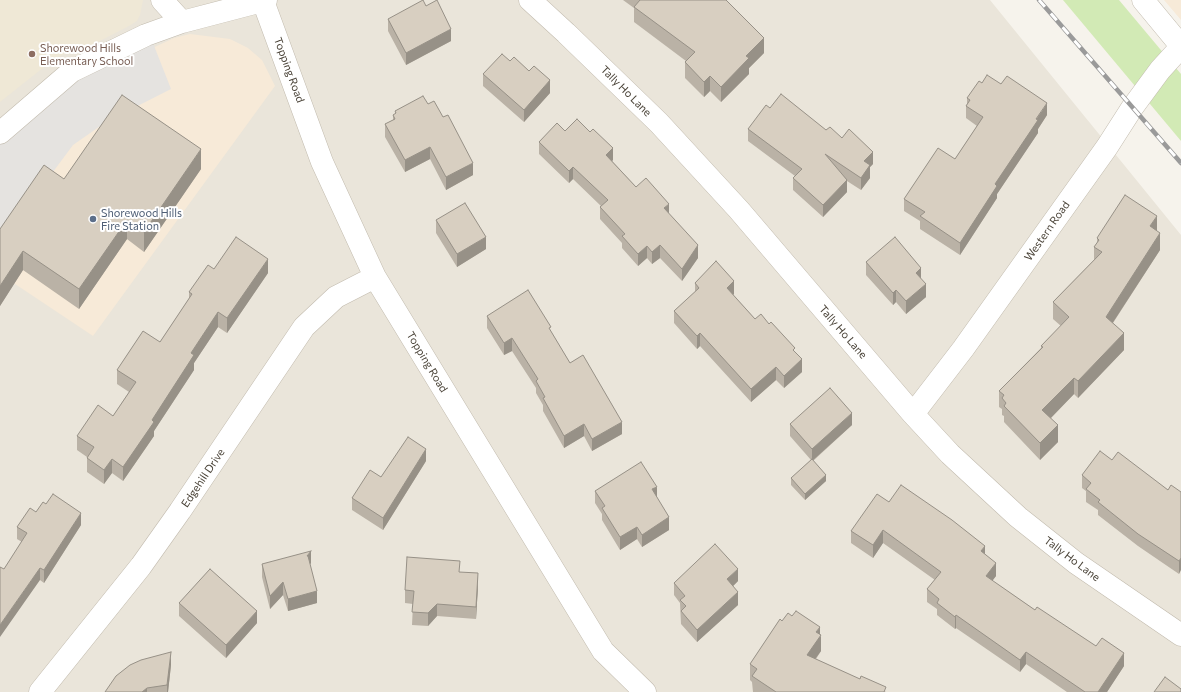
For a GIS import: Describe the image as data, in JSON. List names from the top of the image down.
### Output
{
  "streets": {
    "street": [
      "Topping Road",
      "Tally Ho Lane",
      "Western Road",
      "Edgehill Drive"
    ]
  },
  "crossings": [
    ["Topping Road", "Edgehill Drive"],
    ["Tally Ho Lane", "Western Road"]
  ],
  "places": ["Shorewood Hills Elementary School", "Shorewood Hills Fire Station"]
}
